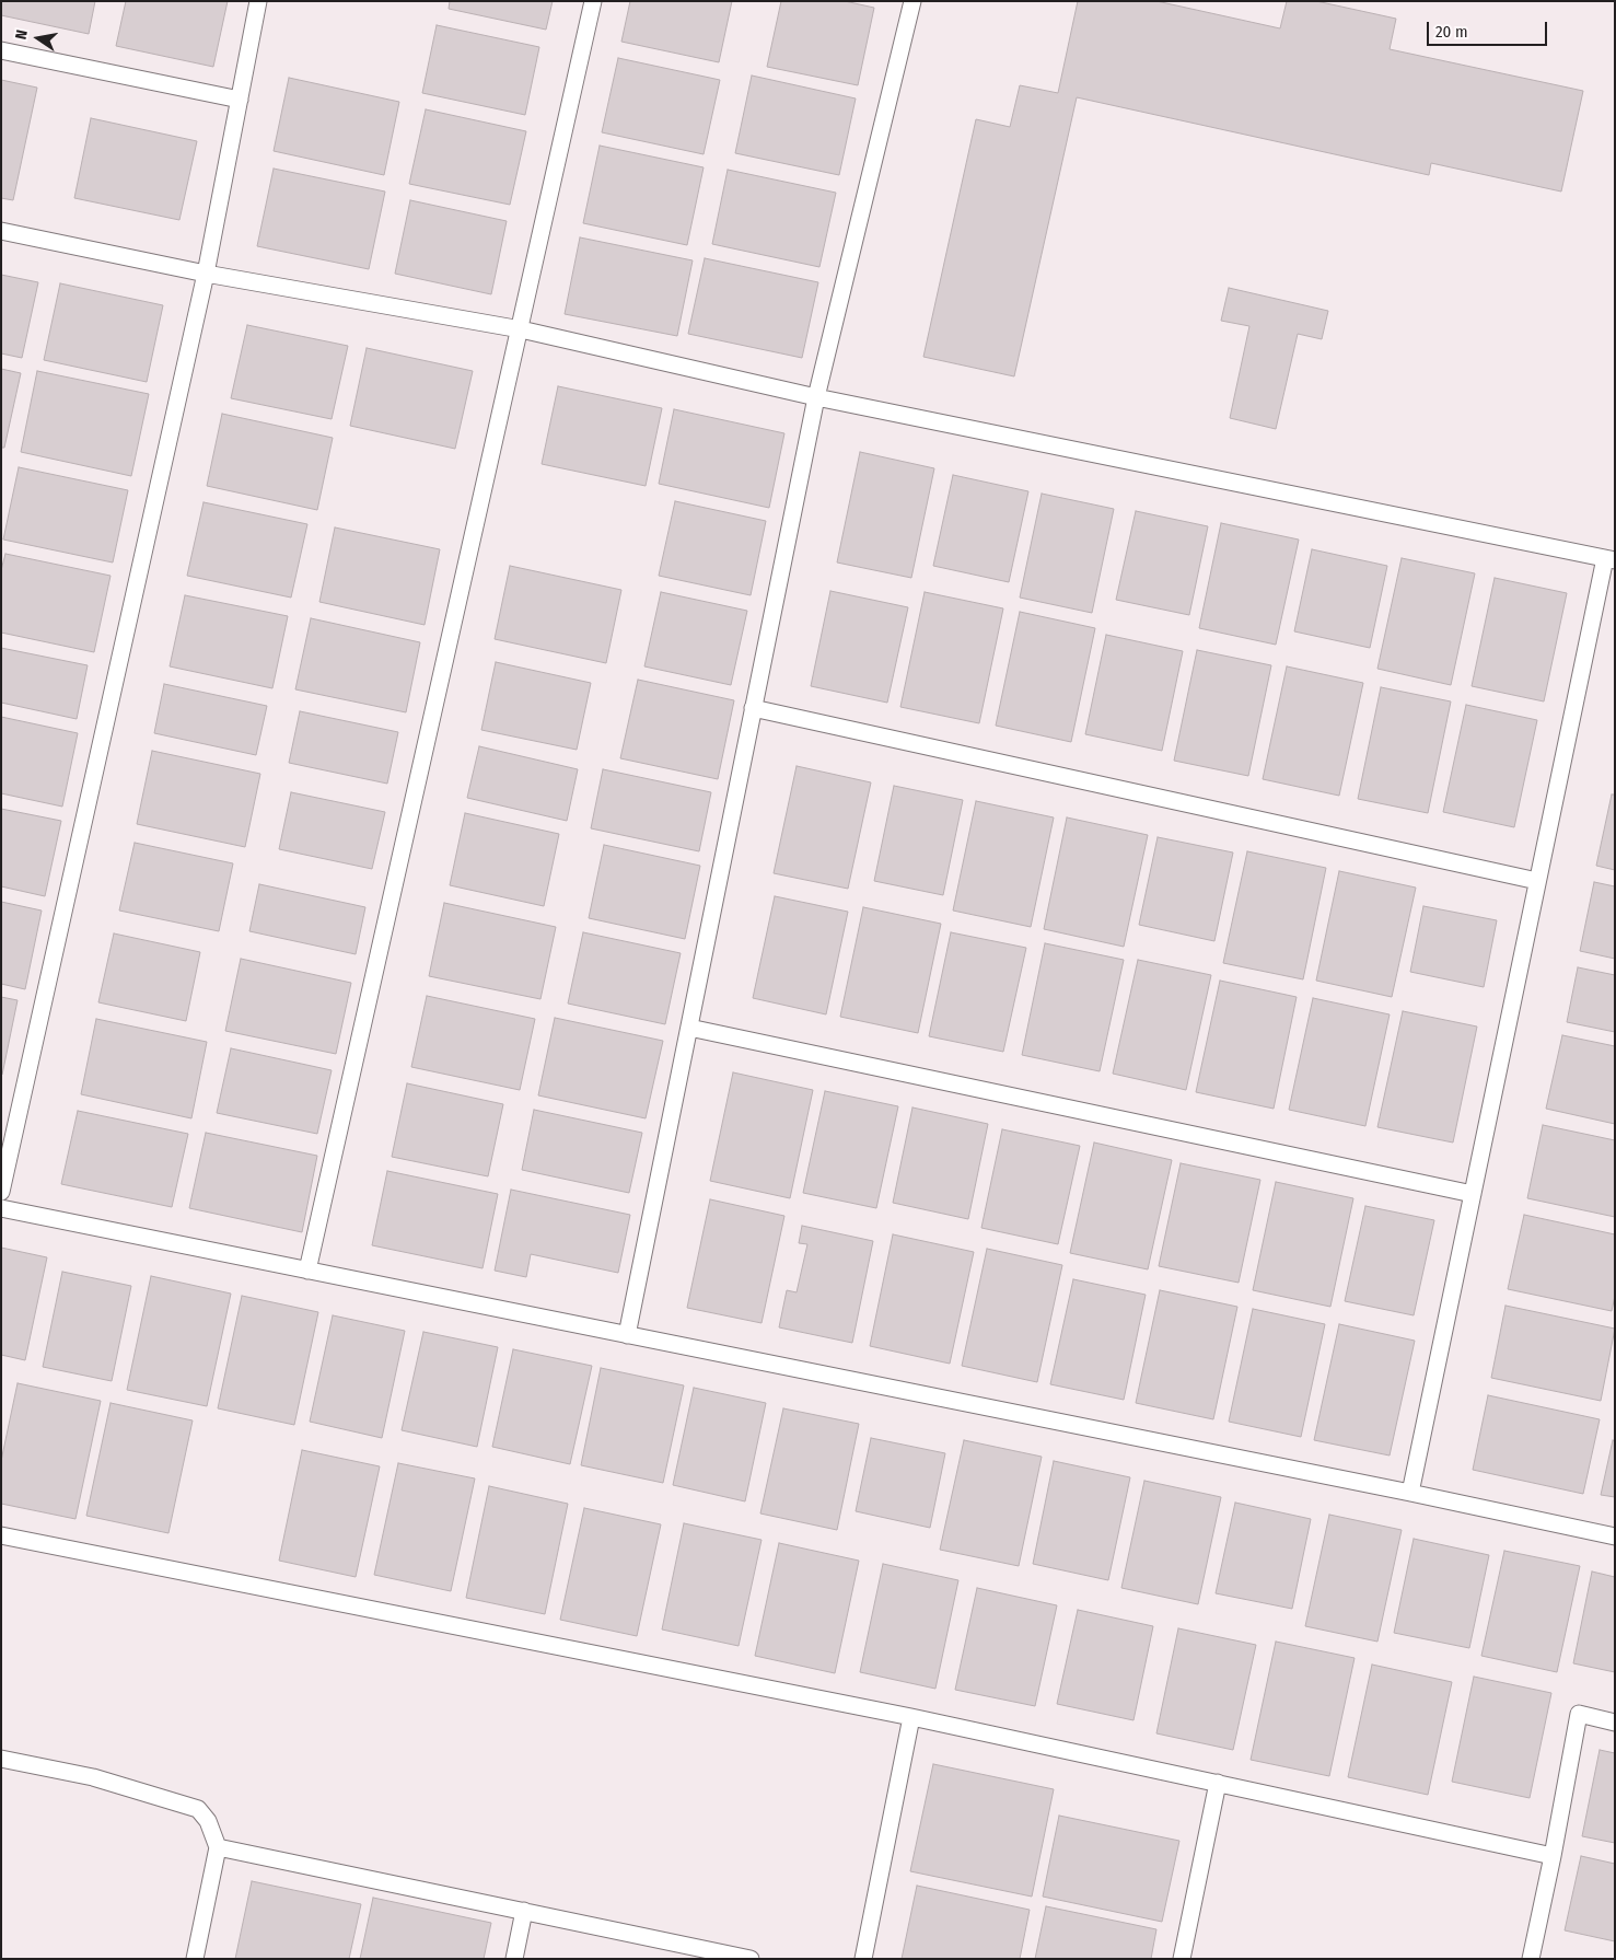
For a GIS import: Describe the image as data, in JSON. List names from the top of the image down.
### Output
{
  "scale_bar": "20 m",
  "north": "left"
}
